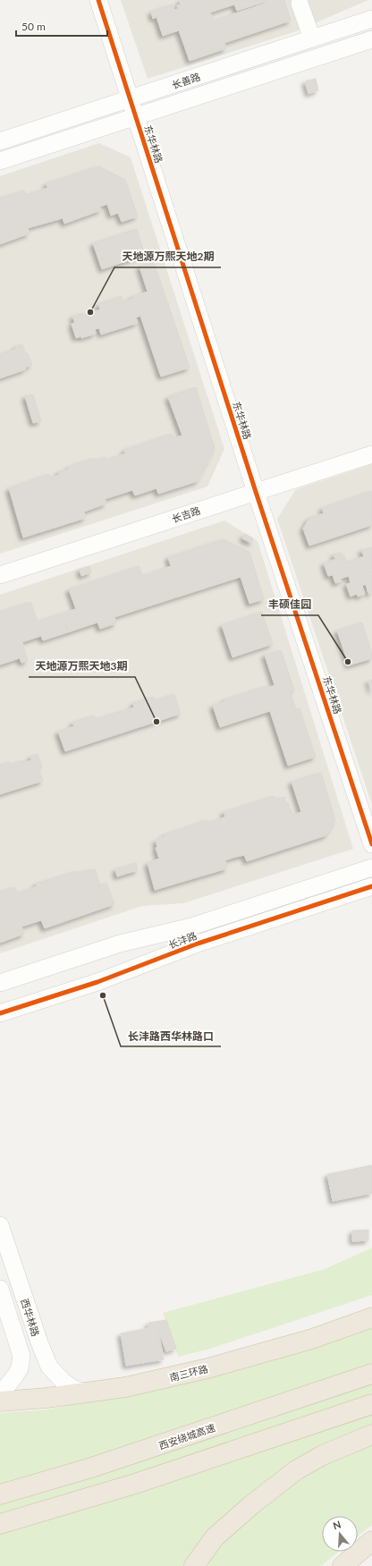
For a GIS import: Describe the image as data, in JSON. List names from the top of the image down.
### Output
{
  "streets": {
    "highway": ["南三环路", "西安绕城高速"],
    "street": [
      "长善路",
      "东华林路",
      "长吉路",
      "长沣路",
      "西华林路"
    ]
  },
  "crossings": [
    ["长善路", "东华林路"],
    ["东华林路", "长吉路"],
    ["西华林路", "南三环路"]
  ],
  "places": [
    "天地源万熙天地2期",
    "丰硕佳园",
    "天地源万熙天地3期",
    "长沣路西华林路口"
  ],
  "scale_bar": "50 m",
  "north": "top"
}
